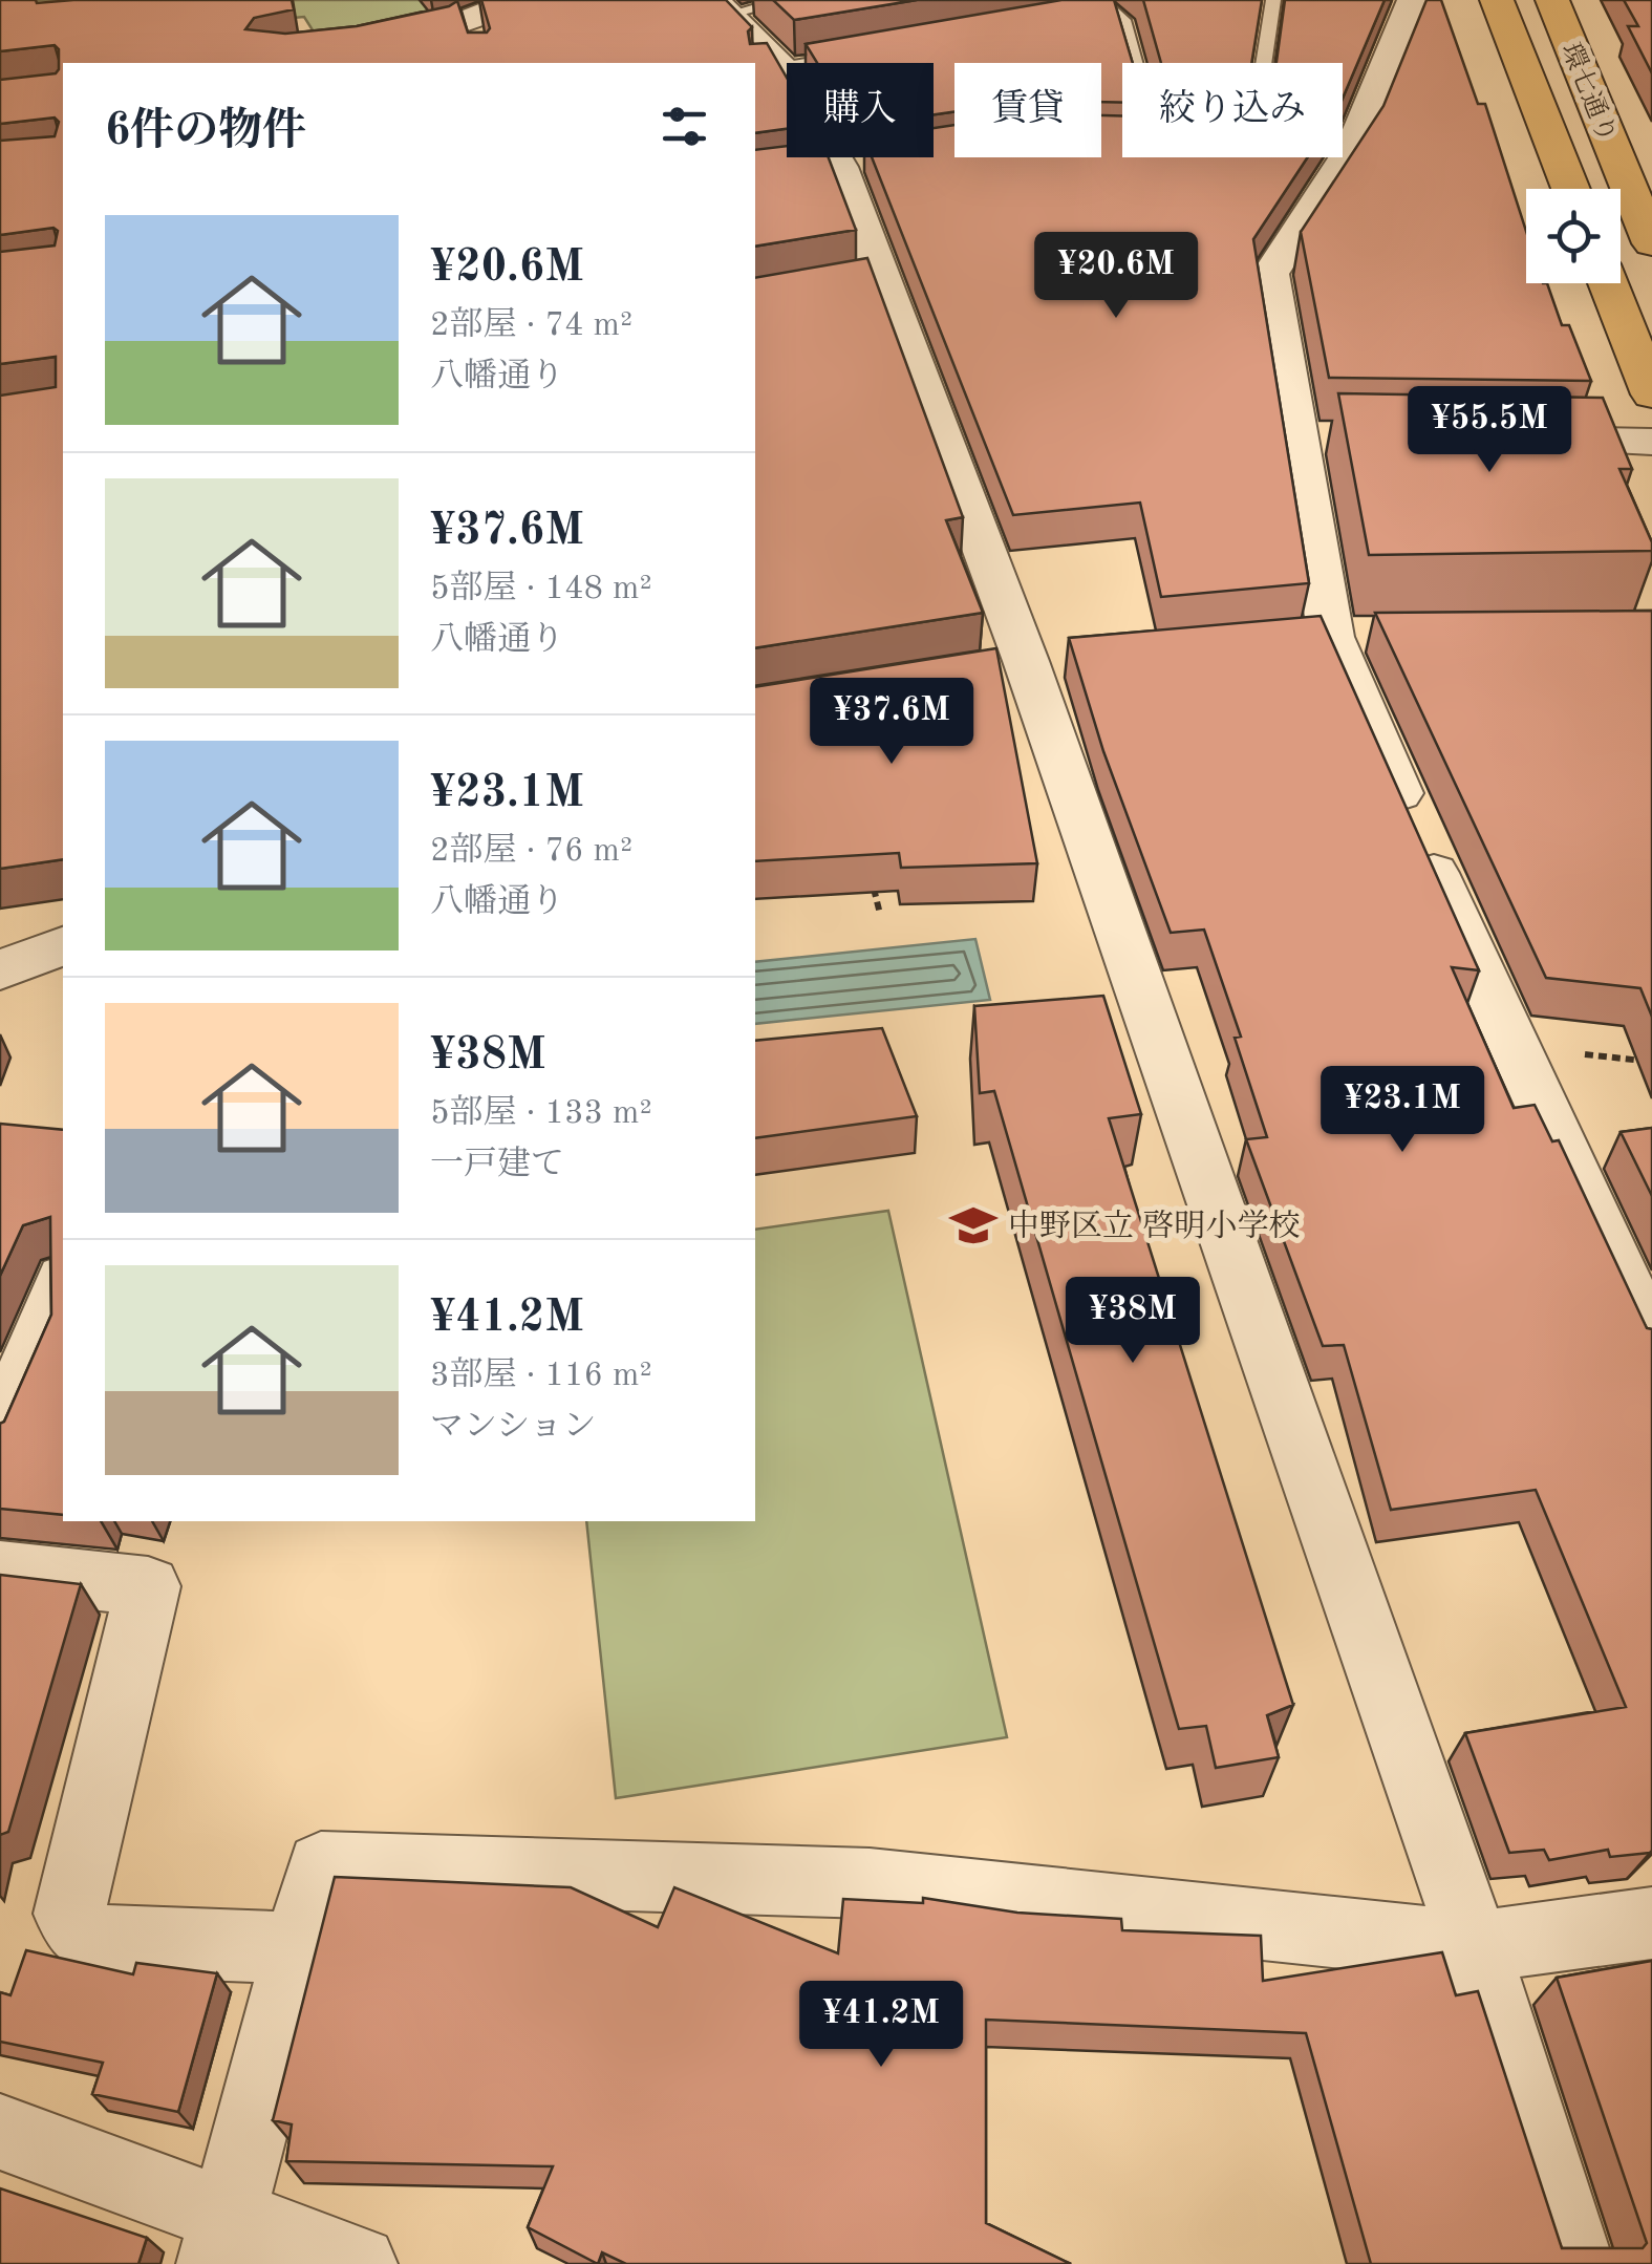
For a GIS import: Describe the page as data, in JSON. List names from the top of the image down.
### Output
{
  "streets": {
    "main road": ["環七通り"]
  },
  "places": {
    "school or university": ["中野区立 啓明小学校"]
  },
  "page": {
    "chip": ["購入", "賃貸", "絞り込み"],
    "heading": "6件の物件",
    "list": [
      {
        "name": "¥20.6M",
        "note": "2部屋 · 74 m² · 八幡通り"
      },
      {
        "name": "¥37.6M",
        "note": "5部屋 · 148 m² · 八幡通り"
      },
      {
        "name": "¥23.1M",
        "note": "2部屋 · 76 m² · 八幡通り"
      },
      {
        "name": "¥38M",
        "note": "5部屋 · 133 m² · 一戸建て"
      },
      {
        "name": "¥41.2M",
        "note": "3部屋 · 116 m² · マンション"
      }
    ],
    "price": [
      "¥20.6M",
      "¥55.5M",
      "¥37.6M",
      "¥23.1M",
      "¥38M",
      "¥41.2M"
    ]
  }
}
